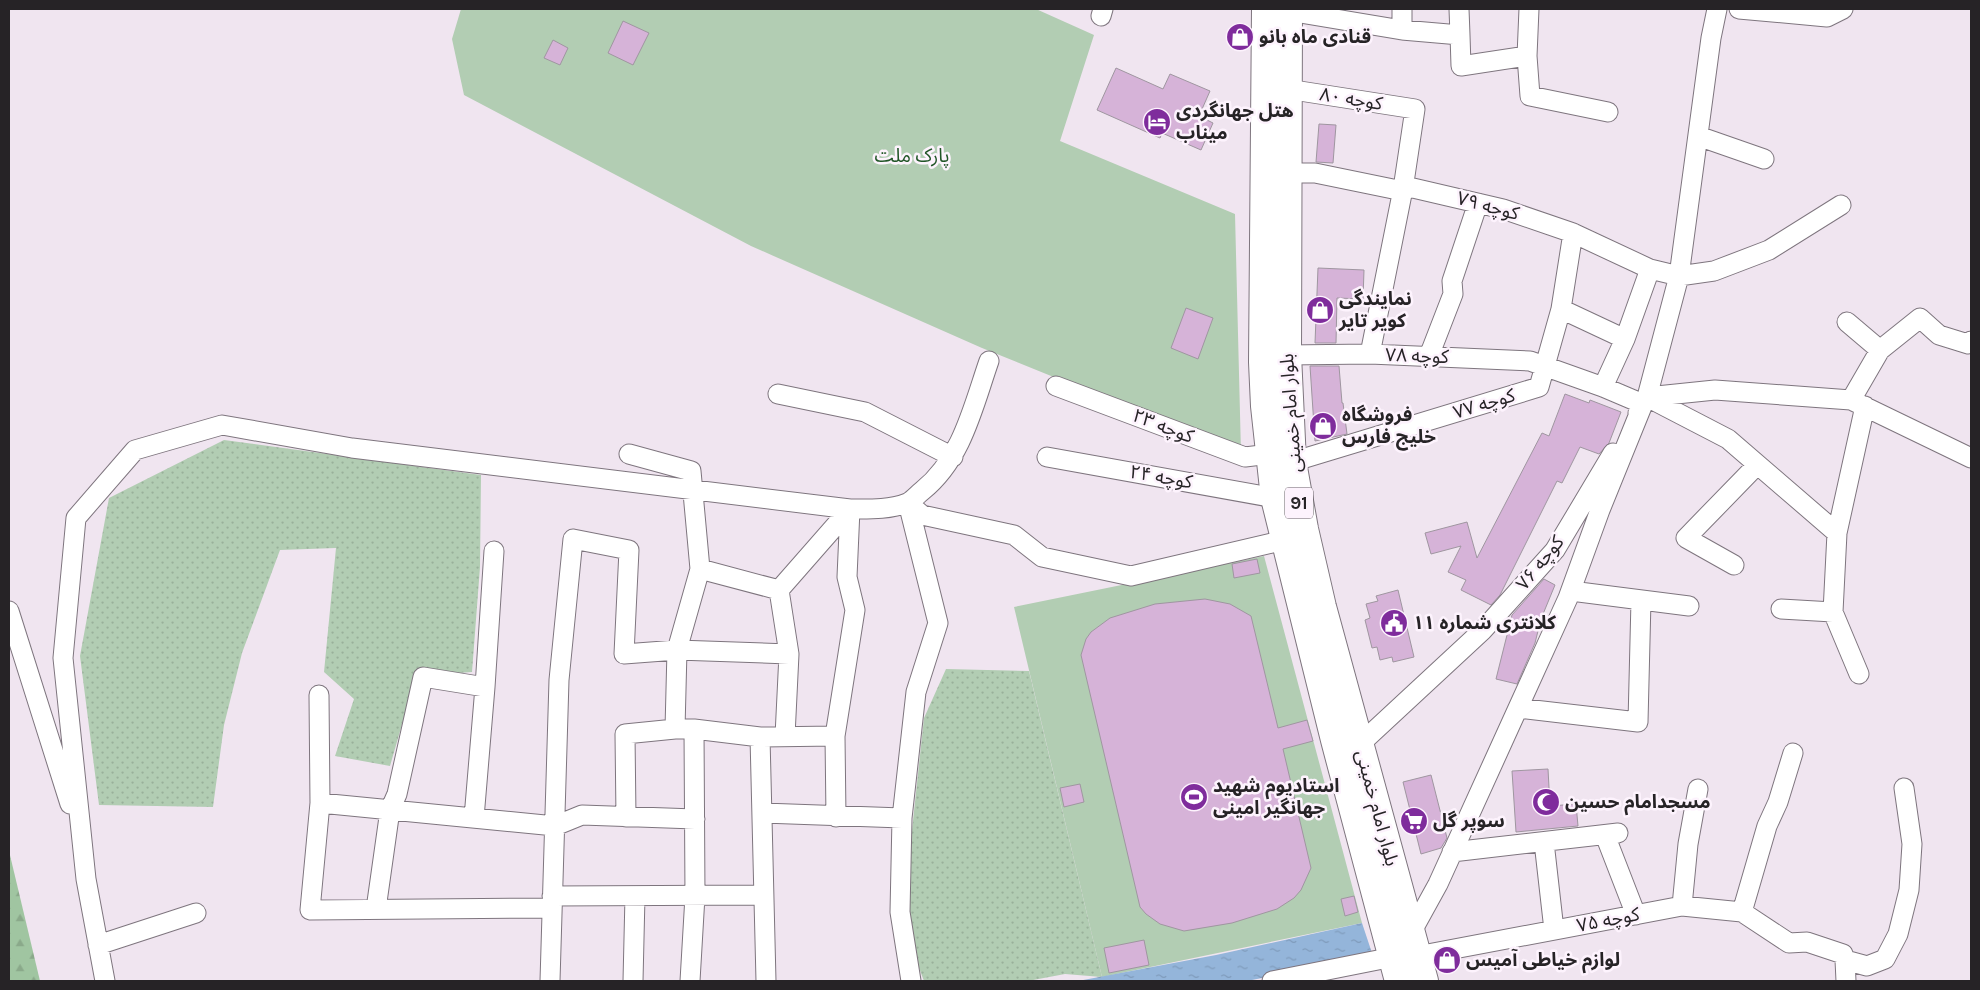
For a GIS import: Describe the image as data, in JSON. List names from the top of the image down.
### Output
{
  "streets": {
    "main road": ["بلوار امام خمینی", "91"],
    "street": [
      "کوچه ۸۰",
      "کوچه ۷۹",
      "کوچه ۷۸",
      "کوچه ۷۷",
      "کوچه ۲۳",
      "کوچه ۲۴",
      "کوچه ۷۶",
      "کوچه ۷۵"
    ]
  },
  "crossings": [
    ["کوچه ۸۰", "کوچه ۷۹"],
    ["کوچه ۸۰", "بلوار امام خمینی"],
    ["کوچه ۷۹", "بلوار امام خمینی"],
    ["کوچه ۷۸", "کوچه ۷۷"],
    ["کوچه ۷۸", "بلوار امام خمینی"],
    ["کوچه ۷۸", "کوچه ۷۶"],
    ["کوچه ۷۷", "بلوار امام خمینی"],
    ["کوچه ۷۷", "کوچه ۲۳"],
    ["بلوار امام خمینی", "کوچه ۲۳"],
    ["بلوار امام خمینی", "کوچه ۲۴"],
    ["بلوار امام خمینی", "کوچه ۷۶"],
    ["بلوار امام خمینی", "کوچه ۷۵"]
  ],
  "parks": ["پارک ملت"],
  "places": {
    "shop": [
      "قنادی ماه بانو",
      "نمایندگی کویر تایر",
      "فروشگاه خلیج فارس",
      "لوازم خیاطی آمیس"
    ],
    "hotel": ["هتل جهانگردی میناب"],
    "public building": ["کلانتری شماره ۱۱"],
    "sports": ["استادیوم شهید جهانگیر امینی"],
    "mosque": ["مسجدامام حسین"],
    "supermarket": ["سوپر گل"]
  }
}
